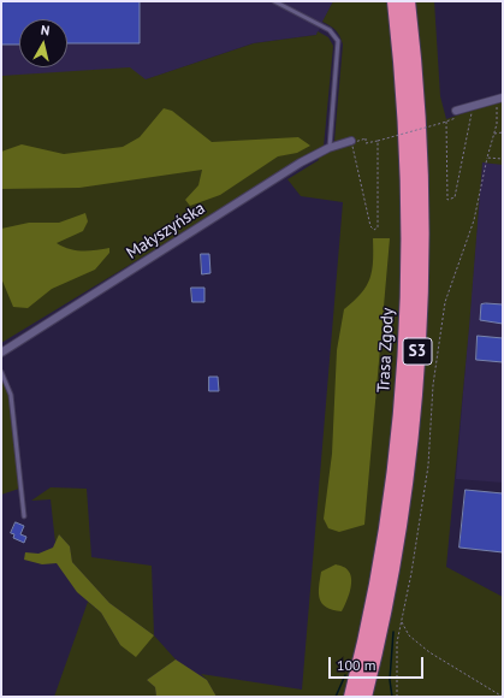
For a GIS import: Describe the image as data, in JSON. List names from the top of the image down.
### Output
{
  "streets": {
    "highway": ["Trasa Zgody", "S3"],
    "street": ["Małyszyńska"]
  },
  "scale_bar": "100 m",
  "north": "top"
}
